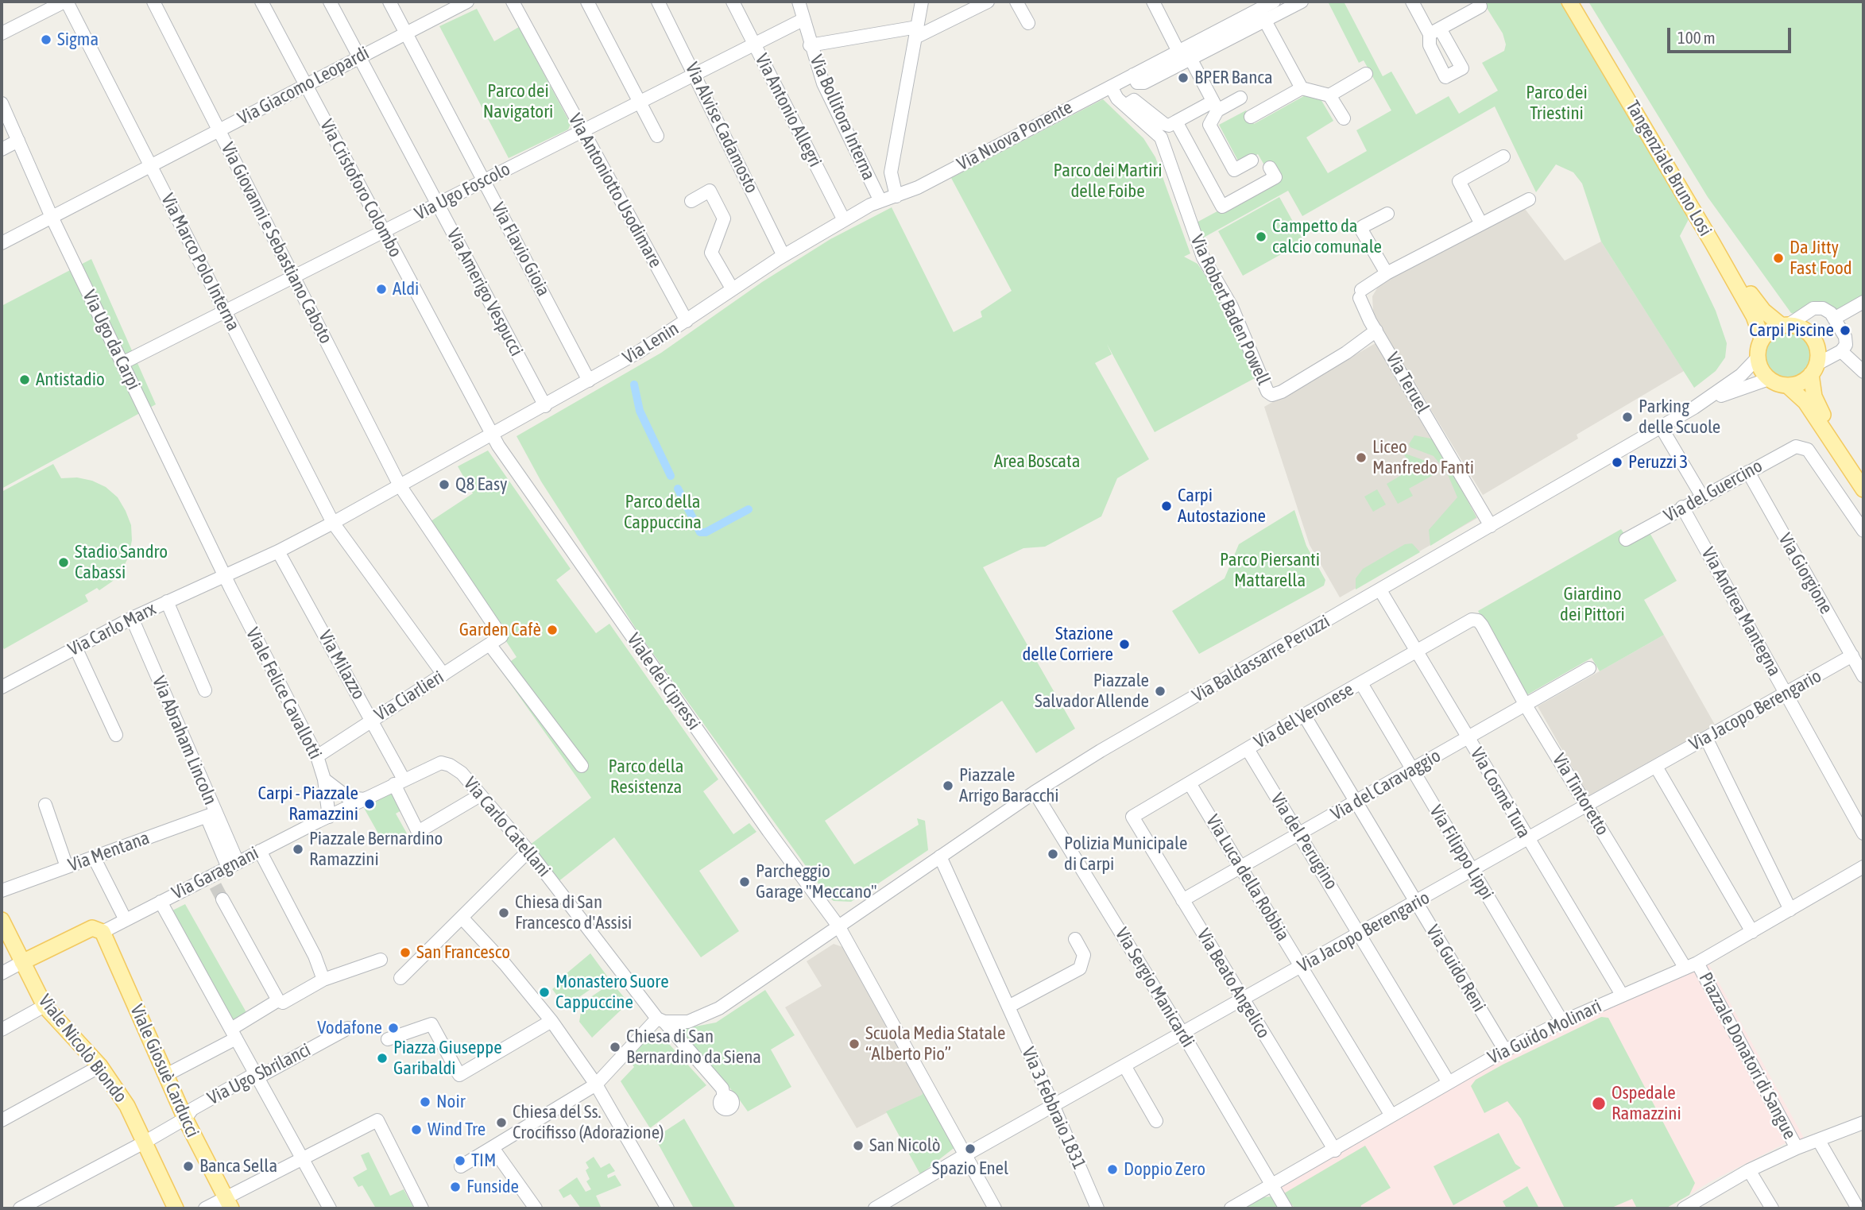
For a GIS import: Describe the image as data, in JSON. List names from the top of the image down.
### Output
{
  "streets": {
    "main road": ["Tangenziale Bruno Losi", "Viale Nicolò Biondo", "Viale Giosuè Carducci"],
    "street": [
      "Via Giacomo Leopardi",
      "Via Antonio Allegri",
      "Via Bollitora Interna",
      "Via Alvise Cadamosto",
      "Via Nuova Ponente",
      "Via Cristoforo Colombo",
      "Via Antoniotto Usodimare",
      "Via Ugo Foscolo",
      "Via Giovanni e Sebastiano Caboto",
      "Via Flavio Gioia",
      "Via Marco Polo Interna",
      "Via Amerigo Vespucci",
      "Via Robert Baden Powell",
      "Via Ugo da Carpi",
      "Via Lenin",
      "Via Teruel",
      "Via del Guercino",
      "Via Giorgione",
      "Via Andrea Mantegna",
      "Via Carlo Marx",
      "Via Baldassarre Peruzzi",
      "Via Milazzo",
      "Viale dei Cipressi",
      "Viale Felice Cavallotti",
      "Via Ciarlieri",
      "Via Jacopo Berengario",
      "Via del Veronese",
      "Via Abraham Lincoln",
      "Via del Caravaggio",
      "Via Cosmè Tura",
      "Via Tintoretto",
      "Via Carlo Catellani",
      "Via del Perugino",
      "Via Mentana",
      "Via Filippo Lippi",
      "Via Garagnani",
      "Via Luca della Robbia",
      "Via Guido Reni",
      "Via Beato Angelico",
      "Via Sergio Manicardi",
      "Via Guido Molinari",
      "Piazzale Donatori di Sangue",
      "Via Ugo Sbrilanci",
      "Via 3 Febbraio 1831"
    ]
  },
  "crossings": [
    ["Via Giacomo Leopardi", "Via Cristoforo Colombo"],
    ["Via Giacomo Leopardi", "Via Giovanni e Sebastiano Caboto"],
    ["Via Giacomo Leopardi", "Via Flavio Gioia"],
    ["Via Giacomo Leopardi", "Via Marco Polo Interna"],
    ["Via Giacomo Leopardi", "Via Amerigo Vespucci"],
    ["Via Giacomo Leopardi", "Via Ugo da Carpi"],
    ["Via Antonio Allegri", "Via Ugo Foscolo"],
    ["Via Antonio Allegri", "Via Lenin"],
    ["Via Bollitora Interna", "Via Ugo Foscolo"],
    ["Via Bollitora Interna", "Via Lenin"],
    ["Via Alvise Cadamosto", "Via Ugo Foscolo"],
    ["Via Alvise Cadamosto", "Via Lenin"],
    ["Via Nuova Ponente", "Via Robert Baden Powell"],
    ["Via Nuova Ponente", "Via Lenin"],
    ["Tangenziale Bruno Losi", "Via Baldassarre Peruzzi"],
    ["Via Cristoforo Colombo", "Via Ugo Foscolo"],
    ["Via Cristoforo Colombo", "Via Lenin"],
    ["Via Cristoforo Colombo", "Viale dei Cipressi"],
    ["Via Antoniotto Usodimare", "Via Ugo Foscolo"],
    ["Via Antoniotto Usodimare", "Via Lenin"],
    ["Via Ugo Foscolo", "Via Giovanni e Sebastiano Caboto"],
    ["Via Ugo Foscolo", "Via Flavio Gioia"],
    ["Via Ugo Foscolo", "Via Marco Polo Interna"],
    ["Via Ugo Foscolo", "Via Amerigo Vespucci"],
    ["Via Ugo Foscolo", "Via Ugo da Carpi"],
    ["Via Giovanni e Sebastiano Caboto", "Via Lenin"],
    ["Via Giovanni e Sebastiano Caboto", "Via Ciarlieri"],
    ["Via Flavio Gioia", "Via Lenin"],
    ["Via Marco Polo Interna", "Via Lenin"],
    ["Via Marco Polo Interna", "Via Ciarlieri"],
    ["Via Amerigo Vespucci", "Via Lenin"],
    ["Via Robert Baden Powell", "Via Teruel"],
    ["Via Ugo da Carpi", "Via Lenin"],
    ["Via Ugo da Carpi", "Via Carlo Marx"],
    ["Via Ugo da Carpi", "Viale Felice Cavallotti"],
    ["Via Lenin", "Via Carlo Marx"],
    ["Via Lenin", "Via Milazzo"],
    ["Via Lenin", "Viale dei Cipressi"],
    ["Via Lenin", "Viale Felice Cavallotti"],
    ["Via Teruel", "Via Baldassarre Peruzzi"],
    ["Via del Guercino", "Via Giorgione"],
    ["Via del Guercino", "Via Andrea Mantegna"],
    ["Via Giorgione", "Via Jacopo Berengario"],
    ["Via Andrea Mantegna", "Via Jacopo Berengario"],
    ["Via Carlo Marx", "Viale Felice Cavallotti"],
    ["Via Carlo Marx", "Via Abraham Lincoln"],
    ["Via Baldassarre Peruzzi", "Viale dei Cipressi"],
    ["Via Baldassarre Peruzzi", "Via Cosmè Tura"],
    ["Via Baldassarre Peruzzi", "Via Sergio Manicardi"],
    ["Via Baldassarre Peruzzi", "Via 3 Febbraio 1831"],
    ["Via Milazzo", "Via Ciarlieri"],
    ["Via Milazzo", "Via Carlo Catellani"],
    ["Viale dei Cipressi", "Via Jacopo Berengario"],
    ["Viale Felice Cavallotti", "Via Ciarlieri"],
    ["Viale Felice Cavallotti", "Via Carlo Catellani"],
    ["Viale Felice Cavallotti", "Via Garagnani"],
    ["Via Jacopo Berengario", "Via Cosmè Tura"],
    ["Via Jacopo Berengario", "Via Tintoretto"],
    ["Via Jacopo Berengario", "Via del Perugino"],
    ["Via Jacopo Berengario", "Via Filippo Lippi"],
    ["Via Jacopo Berengario", "Via Luca della Robbia"],
    ["Via Jacopo Berengario", "Via Guido Reni"],
    ["Via Jacopo Berengario", "Via Beato Angelico"],
    ["Via Jacopo Berengario", "Via Sergio Manicardi"],
    ["Via Jacopo Berengario", "Via 3 Febbraio 1831"],
    ["Via del Veronese", "Via Cosmè Tura"],
    ["Via del Veronese", "Via Tintoretto"],
    ["Via del Veronese", "Via del Perugino"],
    ["Via del Veronese", "Via Filippo Lippi"],
    ["Via del Veronese", "Via Luca della Robbia"],
    ["Via del Veronese", "Via Guido Reni"],
    ["Via del Veronese", "Via Beato Angelico"],
    ["Via Abraham Lincoln", "Via Mentana"],
    ["Via Abraham Lincoln", "Via Garagnani"],
    ["Via del Caravaggio", "Via Cosmè Tura"],
    ["Via del Caravaggio", "Via Tintoretto"],
    ["Via del Caravaggio", "Via del Perugino"],
    ["Via del Caravaggio", "Via Filippo Lippi"],
    ["Via del Caravaggio", "Via Luca della Robbia"],
    ["Via del Caravaggio", "Via Guido Reni"],
    ["Via del Caravaggio", "Via Beato Angelico"],
    ["Via Cosmè Tura", "Via Guido Molinari"],
    ["Via Tintoretto", "Via Guido Molinari"],
    ["Via Carlo Catellani", "Via Garagnani"],
    ["Via del Perugino", "Via Guido Molinari"],
    ["Via Filippo Lippi", "Via Guido Molinari"],
    ["Via Garagnani", "Viale Giosuè Carducci"],
    ["Via Luca della Robbia", "Via Guido Molinari"],
    ["Via Guido Reni", "Via Guido Molinari"],
    ["Via Beato Angelico", "Via Guido Molinari"],
    ["Via Sergio Manicardi", "Via Guido Molinari"],
    ["Via Guido Molinari", "Piazzale Donatori di Sangue"],
    ["Viale Nicolò Biondo", "Via Ugo Sbrilanci"],
    ["Viale Giosuè Carducci", "Via Ugo Sbrilanci"]
  ],
  "parks": [
    "Parco dei Navigatori",
    "Parco dei Triestini",
    "Parco dei Martiri delle Foibe",
    "Area Boscata",
    "Parco della Cappuccina",
    "Parco Piersanti Mattarella",
    "Giardino dei Pittori",
    "Parco della Resistenza"
  ],
  "places": [
    "Sigma",
    "BPER Banca",
    "Campetto da calcio comunale",
    "Da Jitty Fast Food",
    "Aldi",
    "Carpi Piscine",
    "Antistadio",
    "Parking delle Scuole",
    "Liceo Manfredo Fanti",
    "Peruzzi 3",
    "Q8 Easy",
    "Carpi Autostazione",
    "Stadio Sandro Cabassi",
    "Garden Cafè",
    "Stazione delle Corriere",
    "Piazzale Salvador Allende",
    "Piazzale Arrigo Baracchi",
    "Carpi - Piazzale Ramazzini",
    "Piazzale Bernardino Ramazzini",
    "Polizia Municipale di Carpi",
    "Parcheggio Garage \"Meccano\"",
    "Chiesa di San Francesco d'Assisi",
    "San Francesco",
    "Monastero Suore Cappuccine",
    "Vodafone",
    "Scuola Media Statale “Alberto Pio”",
    "Chiesa di San Bernardino da Siena",
    "Piazza Giuseppe Garibaldi",
    "Noir",
    "Ospedale Ramazzini",
    "Chiesa del Ss. Crocifisso (Adorazione)",
    "Wind Tre",
    "San Nicolò",
    "Spazio Enel",
    "TIM",
    "Banca Sella",
    "Doppio Zero",
    "Funside"
  ],
  "scale_bar": "100 m"
}
